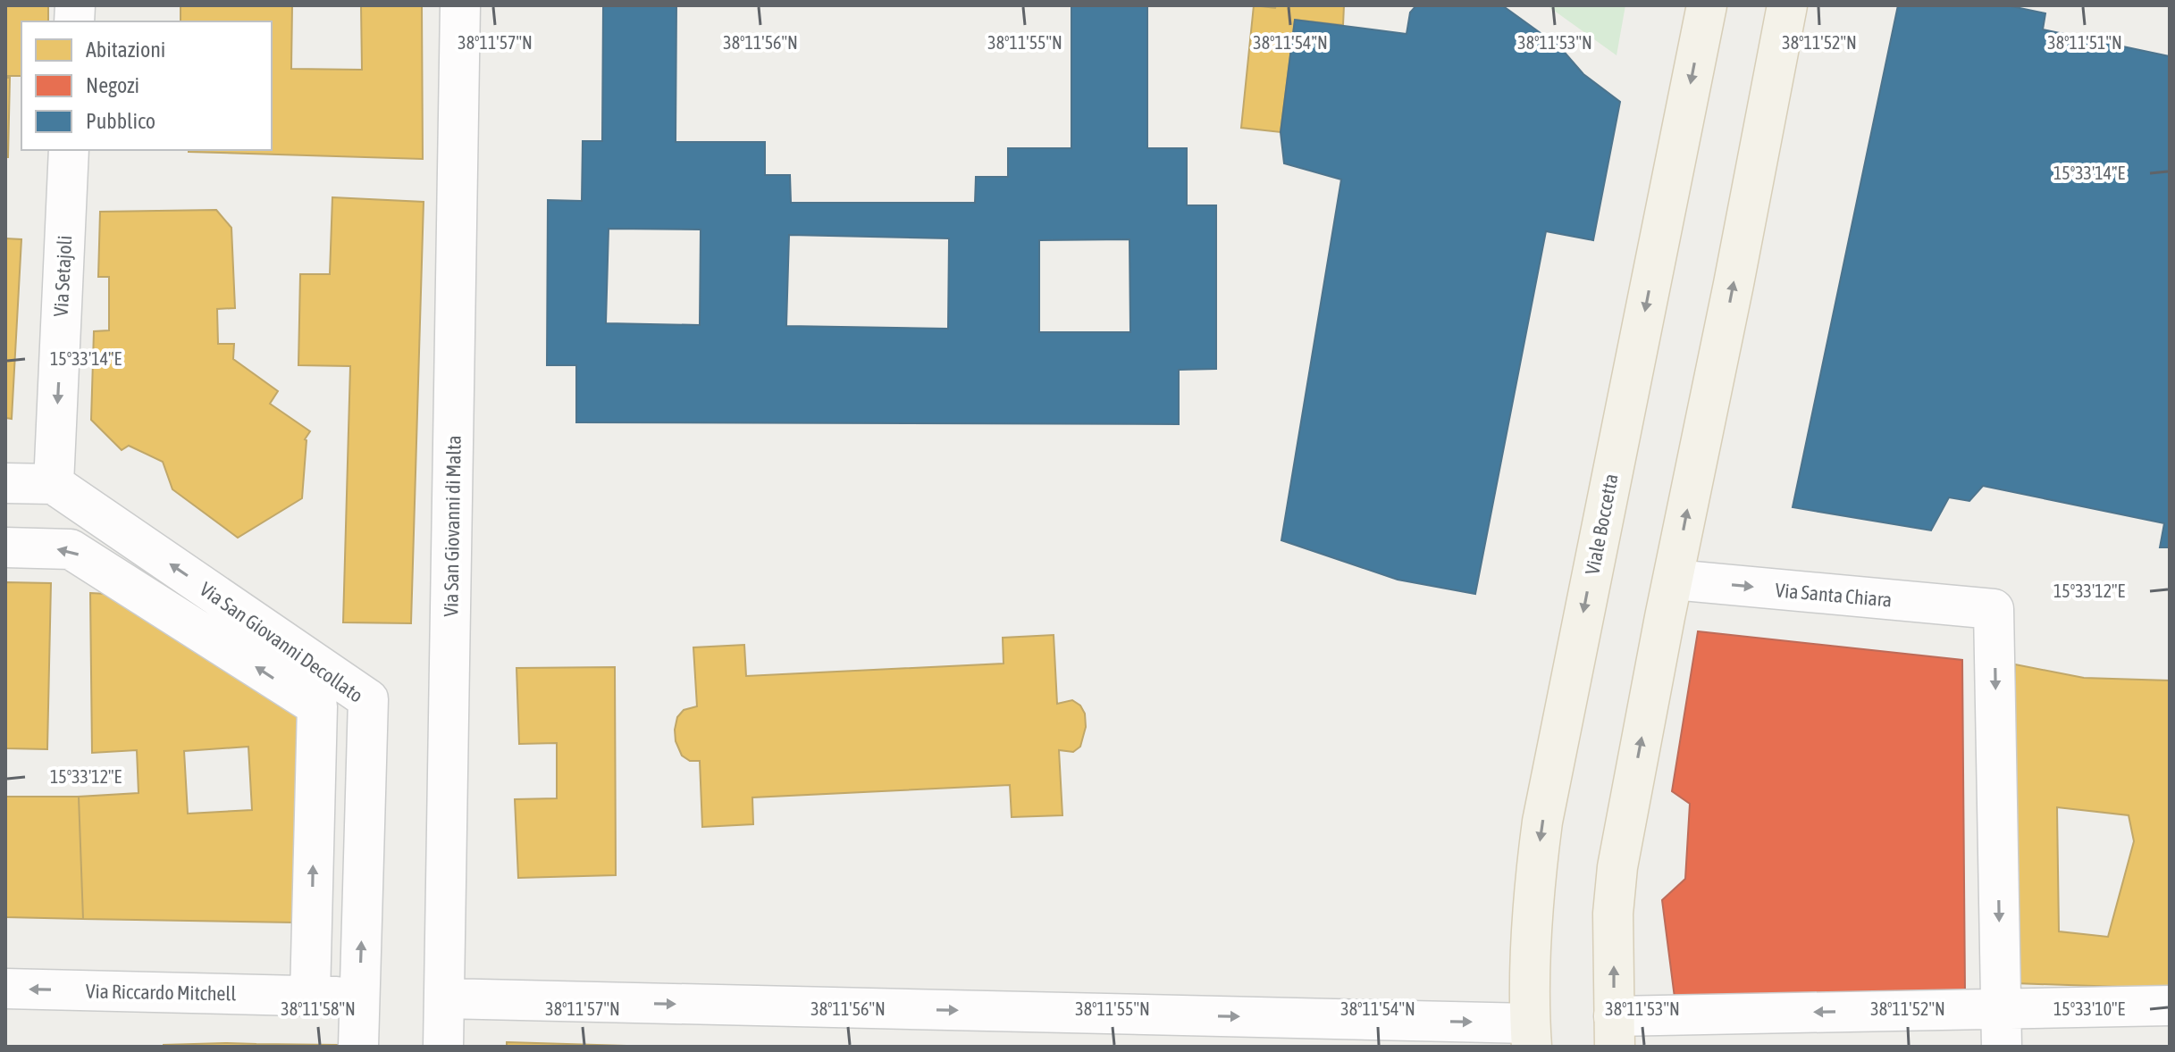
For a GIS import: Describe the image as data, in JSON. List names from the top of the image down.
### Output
{
  "streets": {
    "main road": ["Viale Boccetta"],
    "street": [
      "Via Setajoli",
      "Via San Giovanni di Malta",
      "Via Santa Chiara",
      "Via San Giovanni Decollato",
      "Via Riccardo Mitchell"
    ]
  },
  "crossings": [
    ["Via Setajoli", "Via San Giovanni Decollato"],
    ["Via San Giovanni Decollato", "Via Riccardo Mitchell"]
  ],
  "one_way": ["Via Setajoli", "Via San Giovanni Decollato", "Via Riccardo Mitchell"],
  "legend": ["Abitazioni", "Negozi", "Pubblico"],
  "coordinates": [
    "38°11'57\"N",
    "38°11'56\"N",
    "38°11'55\"N",
    "38°11'54\"N",
    "38°11'53\"N",
    "38°11'52\"N",
    "38°11'51\"N",
    "15°33'14\"E",
    "15°33'12\"E",
    "15°33'10\"E",
    "38°11'58\"N"
  ]
}
